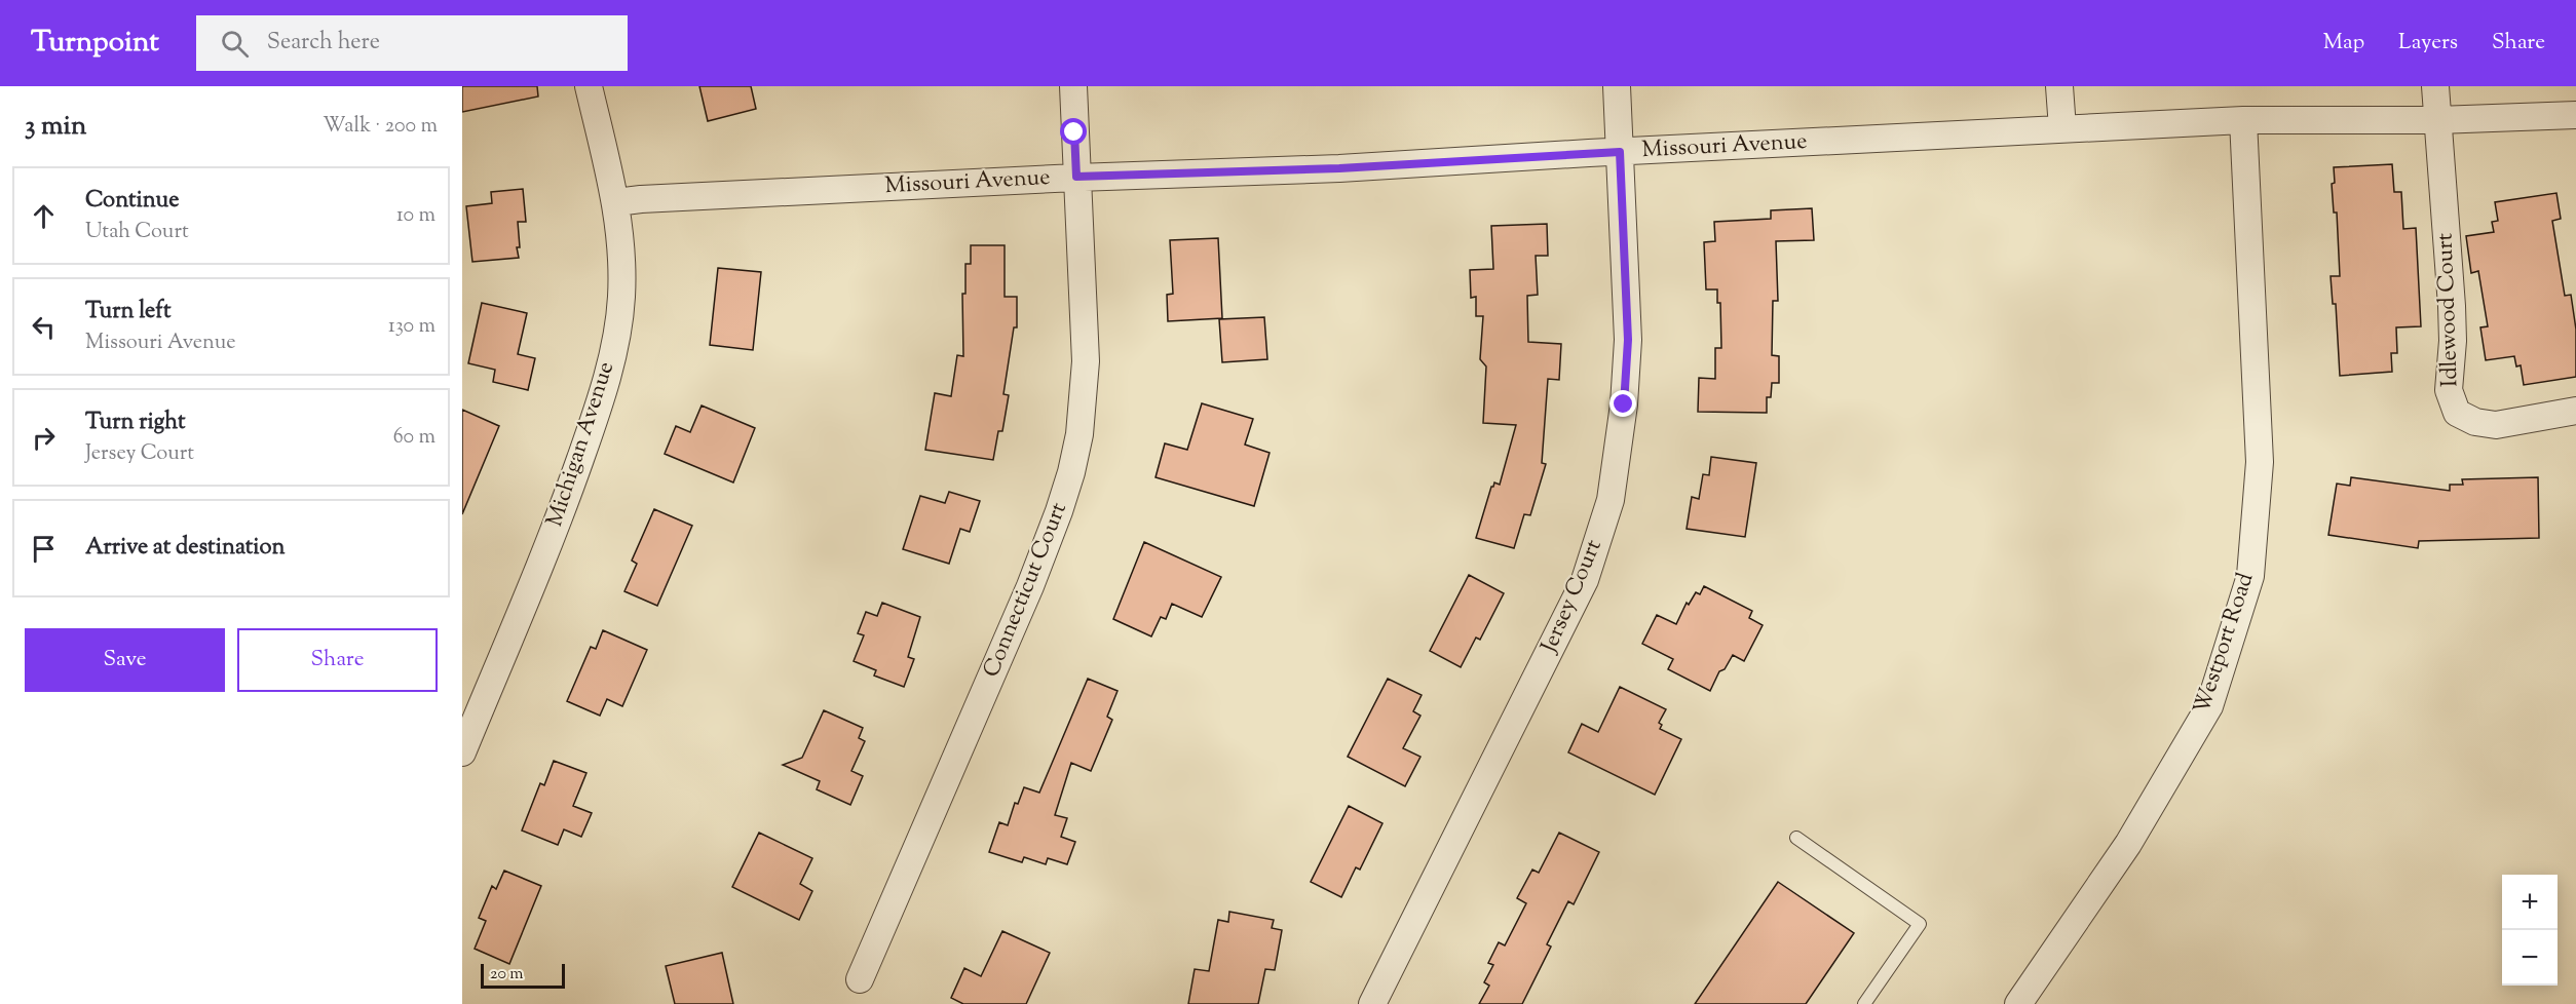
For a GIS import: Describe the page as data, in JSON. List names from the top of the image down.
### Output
{
  "streets": {
    "street": [
      "Missouri Avenue",
      "Idlewood Court",
      "Michigan Avenue",
      "Connecticut Court",
      "Jersey Court",
      "Westport Road"
    ]
  },
  "crossings": [
    ["Missouri Avenue", "Michigan Avenue"],
    ["Missouri Avenue", "Connecticut Court"],
    ["Missouri Avenue", "Jersey Court"],
    ["Missouri Avenue", "Westport Road"]
  ],
  "scale_bar": "20 m",
  "page": {
    "header": "Turnpoint",
    "search": "Search here",
    "nav": ["Map", "Layers", "Share"],
    "heading": ["3 min", "Walk · 200 m"],
    "list": [
      ["Continue", "Utah Court", "10 m"],
      ["Turn left", "Missouri Avenue", "130 m"],
      ["Turn right", "Jersey Court", "60 m"],
      "Arrive at destination"
    ],
    "buttons": ["Save", "Share"],
    "map_buttons": ["+", "−"],
    "scale": "20 m"
  }
}
